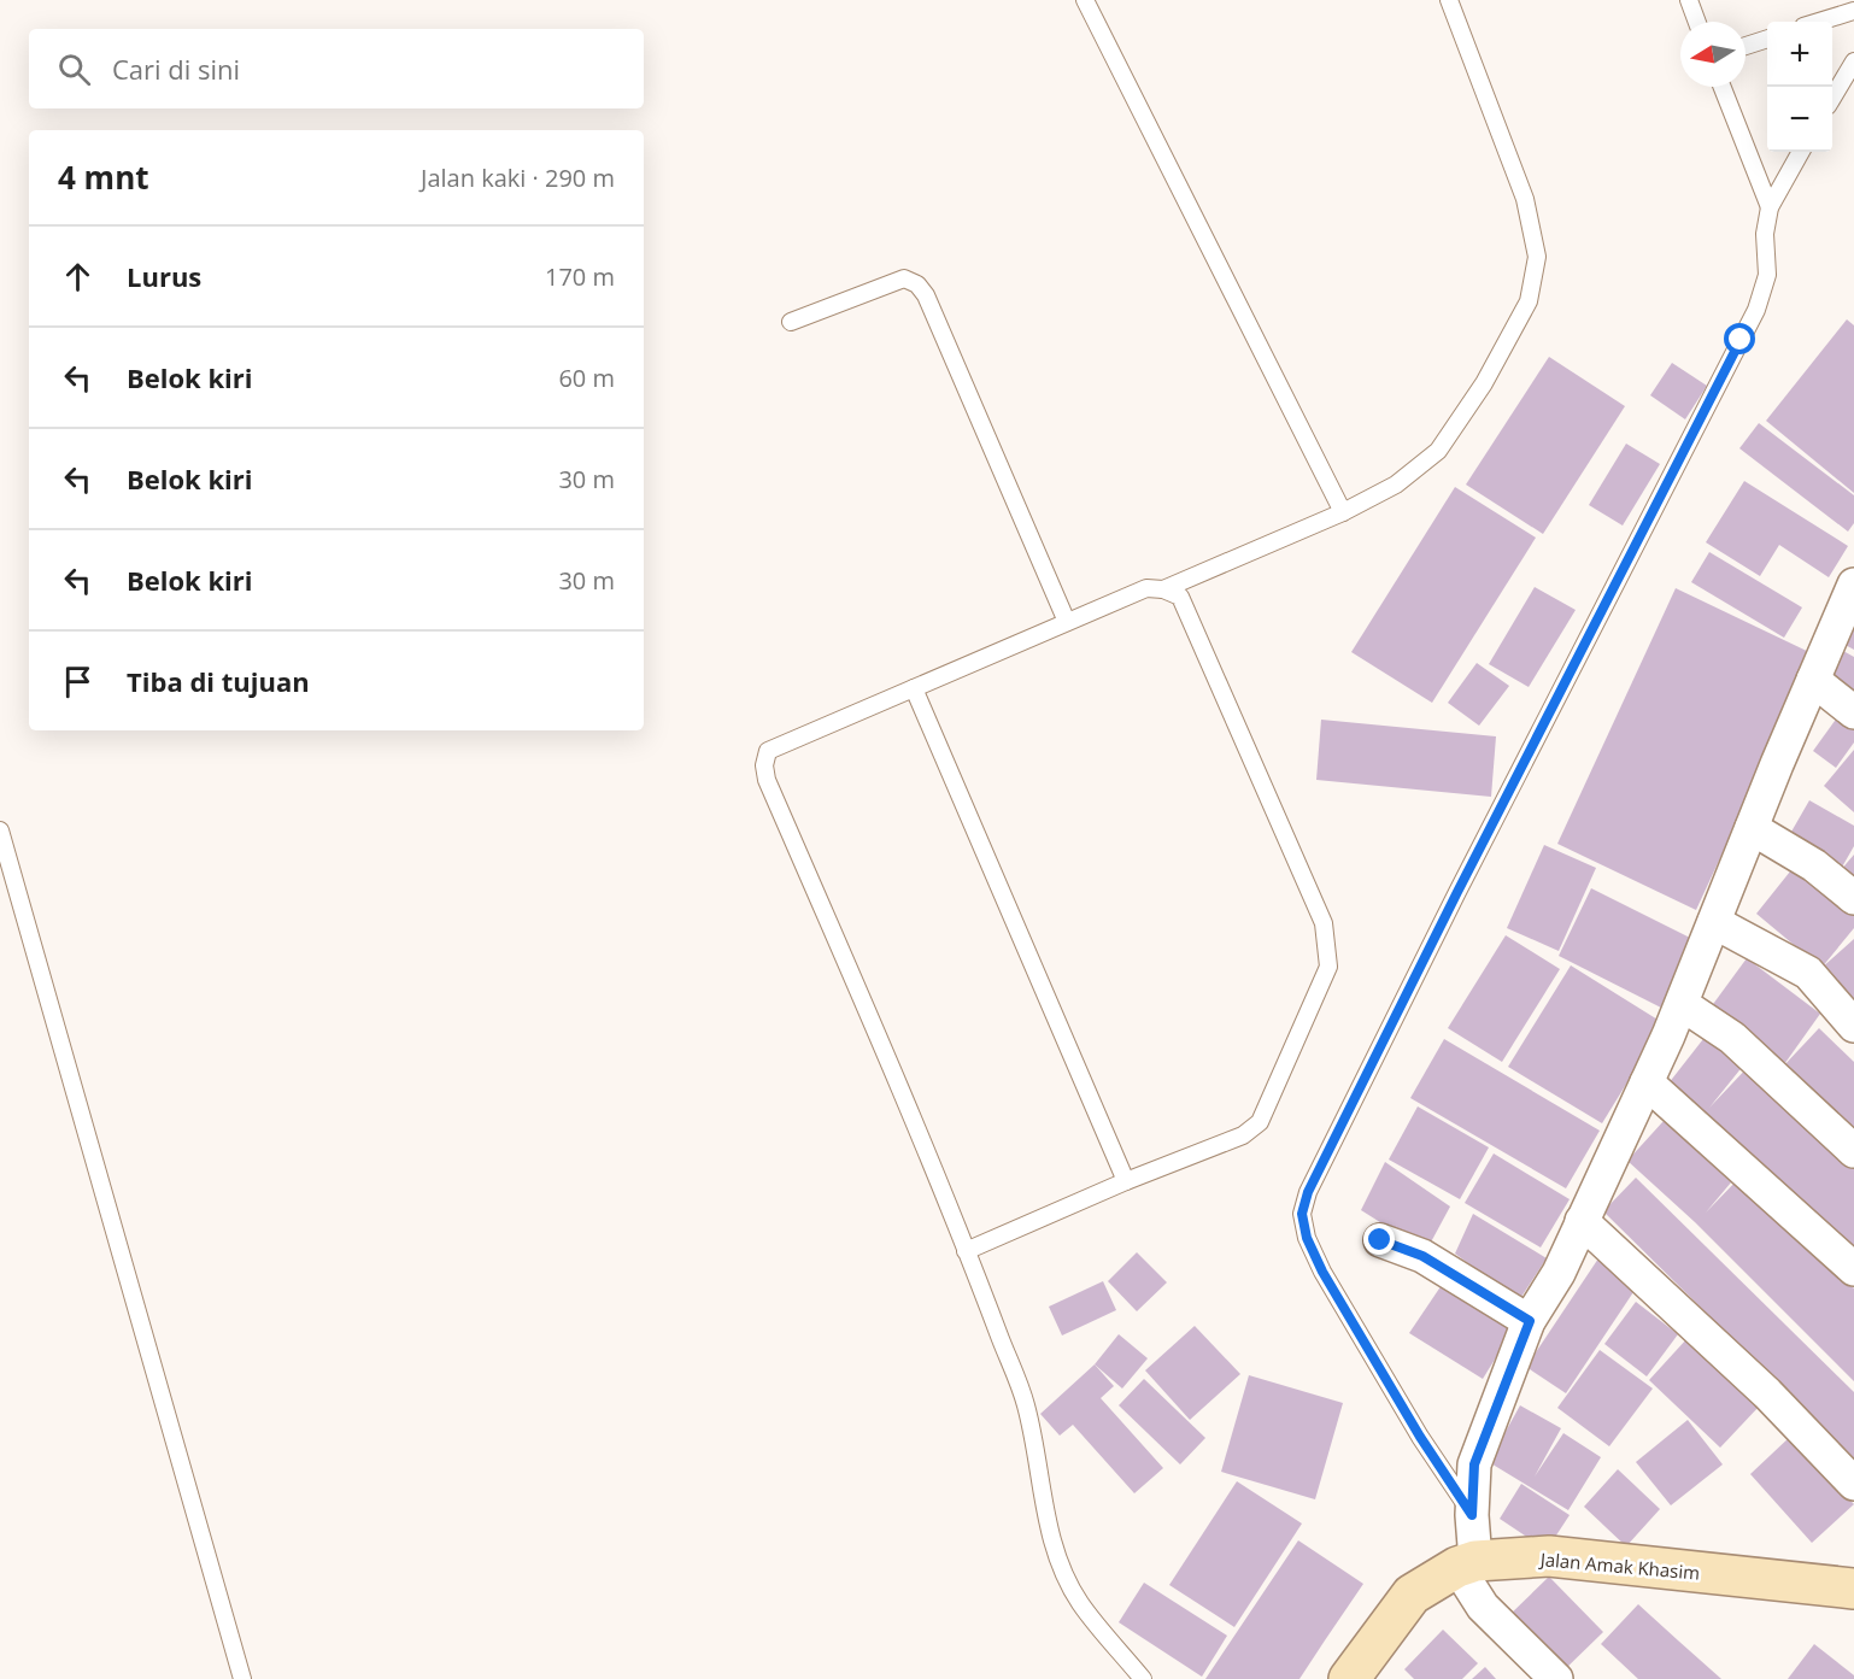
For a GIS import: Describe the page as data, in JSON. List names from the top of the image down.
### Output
{
  "streets": {
    "main road": ["Jalan Amak Khasim"]
  },
  "north": "left",
  "page": {
    "map_buttons": ["+", "−"],
    "search": "Cari di sini",
    "heading": ["4 mnt", "Jalan kaki · 290 m"],
    "list": [
      ["Lurus", "170 m"],
      ["Belok kiri", "60 m"],
      ["Belok kiri", "30 m"],
      ["Belok kiri", "30 m"],
      "Tiba di tujuan"
    ]
  }
}
